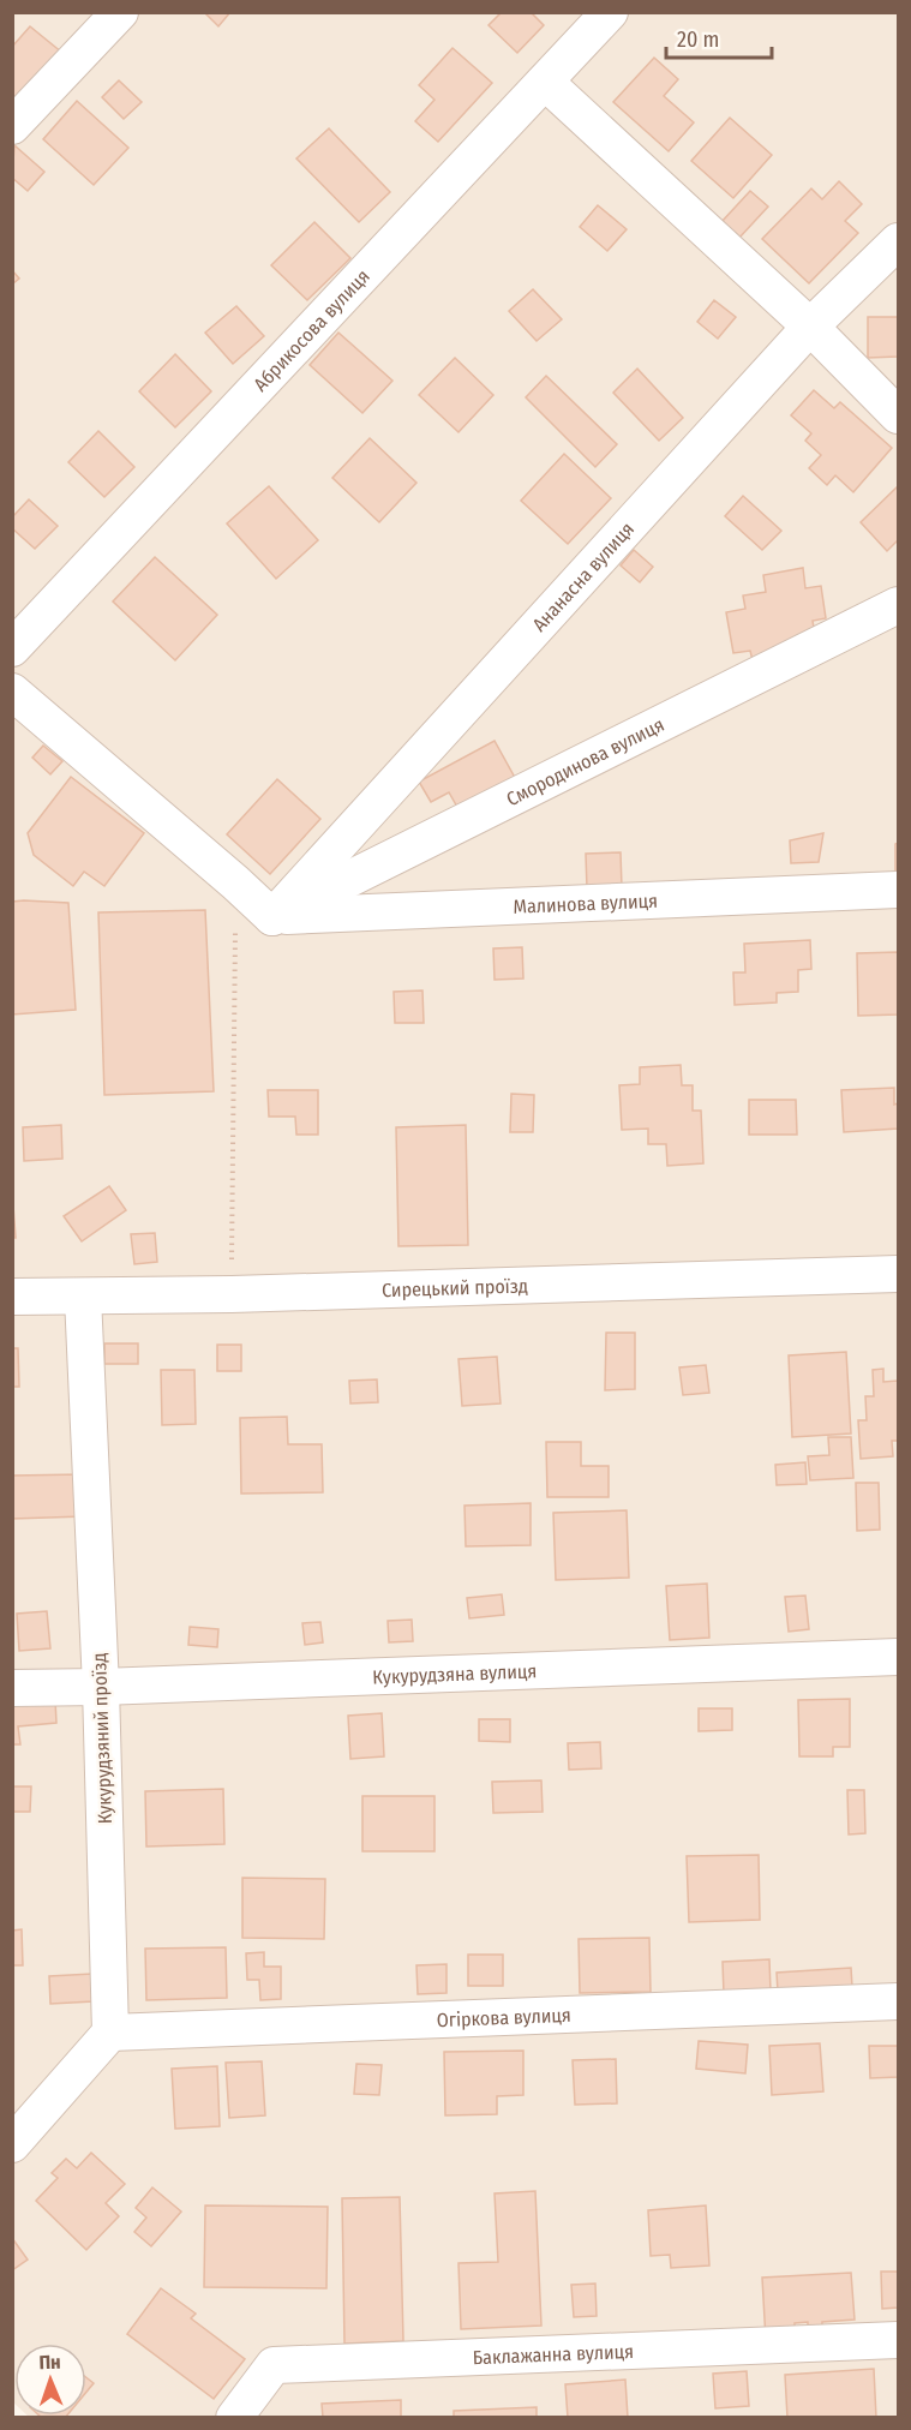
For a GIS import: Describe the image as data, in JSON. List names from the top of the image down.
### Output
{
  "streets": {
    "street": [
      "Абрикосова вулиця",
      "Ананасна вулиця",
      "Смородинова вулиця",
      "Малинова вулиця",
      "Сирецький проїзд",
      "Кукурудзяна вулиця",
      "Кукурудзяний проїзд",
      "Огіркова вулиця",
      "Баклажанна вулиця"
    ]
  },
  "crossings": [
    ["Ананасна вулиця", "Смородинова вулиця"],
    ["Ананасна вулиця", "Малинова вулиця"],
    ["Смородинова вулиця", "Малинова вулиця"],
    ["Сирецький проїзд", "Кукурудзяний проїзд"],
    ["Кукурудзяна вулиця", "Кукурудзяний проїзд"],
    ["Кукурудзяний проїзд", "Огіркова вулиця"]
  ],
  "scale_bar": "20 m",
  "north": "top"
}
